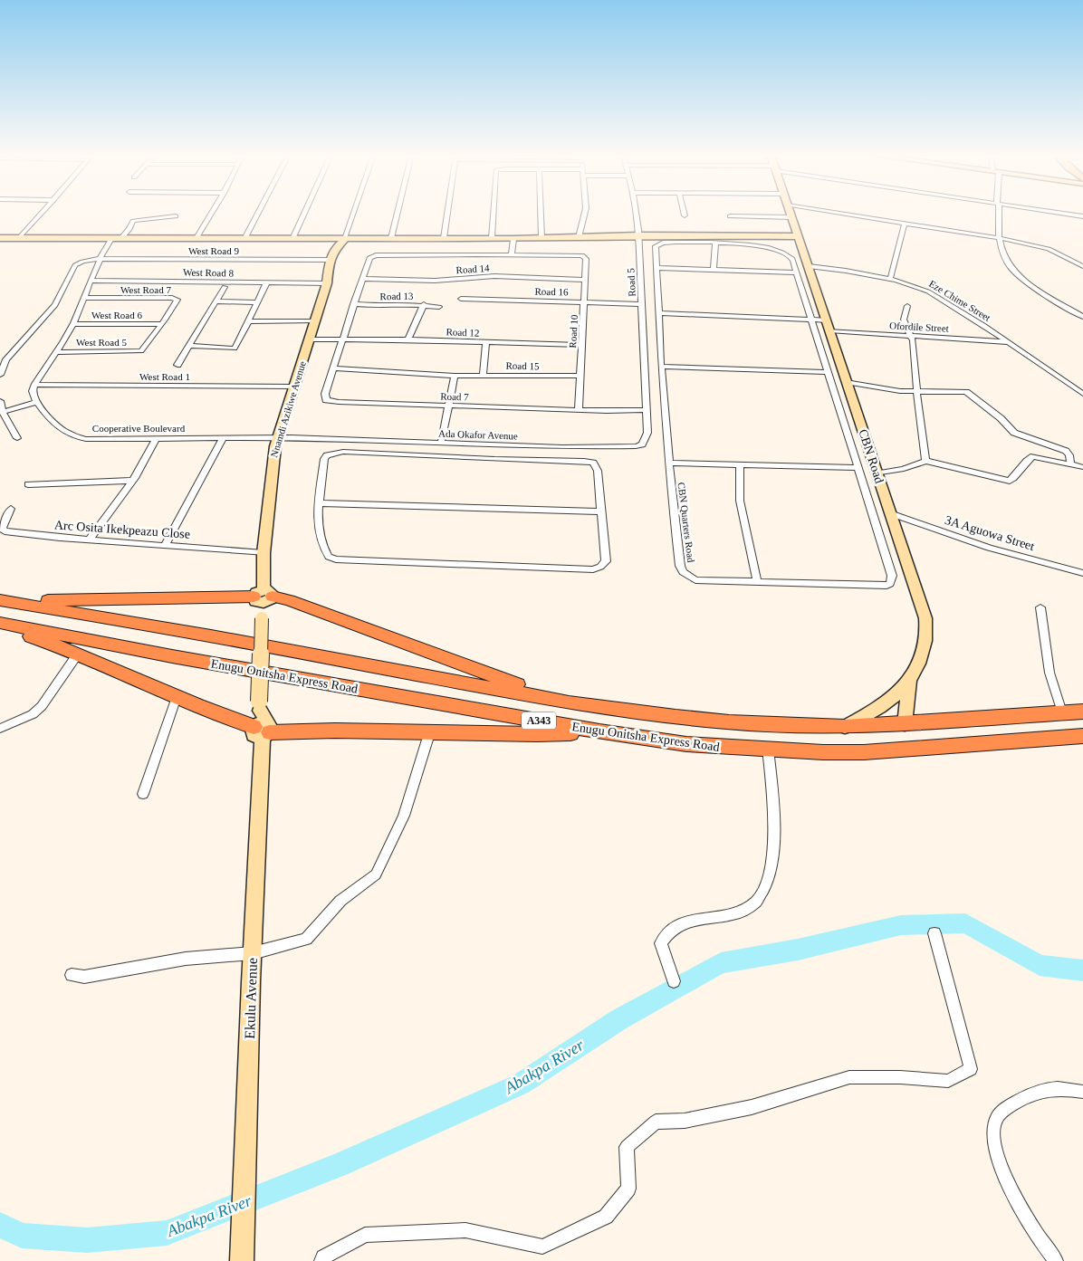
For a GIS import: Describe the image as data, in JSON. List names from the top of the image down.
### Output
{
  "streets": {
    "highway": ["Enugu Onitsha Express Road", "A343"],
    "main road": ["Nnamdi Azikiwe Avenue", "CBN Road", "Ekulu Avenue"],
    "street": [
      "West Road 9",
      "Road 14",
      "West Road 8",
      "Road 5",
      "West Road 7",
      "Road 16",
      "Road 13",
      "Eze Chime Street",
      "West Road 6",
      "Ofordile Street",
      "Road 10",
      "Road 12",
      "West Road 5",
      "Road 15",
      "West Road 1",
      "Road 7",
      "Cooperative Boulevard",
      "Ada Okafor Avenue",
      "CBN Quarters Road",
      "Arc Osita Ikekpeazu Close",
      "3A Aguowa Street"
    ]
  },
  "crossings": [
    ["West Road 9", "Nnamdi Azikiwe Avenue"],
    ["Road 14", "Road 10"],
    ["Road 14", "Road 7"],
    ["West Road 8", "Nnamdi Azikiwe Avenue"],
    ["Road 5", "Road 16"],
    ["Road 5", "Road 7"],
    ["Road 5", "Ada Okafor Avenue"],
    ["West Road 7", "West Road 6"],
    ["West Road 7", "West Road 5"],
    ["Road 16", "Road 10"],
    ["Road 13", "Road 7"],
    ["Eze Chime Street", "Ofordile Street"],
    ["Eze Chime Street", "CBN Road"],
    ["West Road 6", "West Road 5"],
    ["Ofordile Street", "CBN Road"],
    ["Ofordile Street", "CBN Quarters Road"],
    ["Road 10", "Road 12"],
    ["Road 10", "Road 15"],
    ["Road 10", "Road 7"],
    ["Road 12", "Road 7"],
    ["Road 12", "Nnamdi Azikiwe Avenue"],
    ["Road 15", "Road 7"],
    ["West Road 1", "Nnamdi Azikiwe Avenue"],
    ["Road 7", "Ada Okafor Avenue"],
    ["Nnamdi Azikiwe Avenue", "Cooperative Boulevard"],
    ["Nnamdi Azikiwe Avenue", "Ada Okafor Avenue"],
    ["Nnamdi Azikiwe Avenue", "Arc Osita Ikekpeazu Close"],
    ["Nnamdi Azikiwe Avenue", "Ekulu Avenue"],
    ["Cooperative Boulevard", "Ada Okafor Avenue"],
    ["CBN Road", "3A Aguowa Street"],
    ["CBN Road", "Enugu Onitsha Express Road"]
  ],
  "water": ["Abakpa River"]
}
